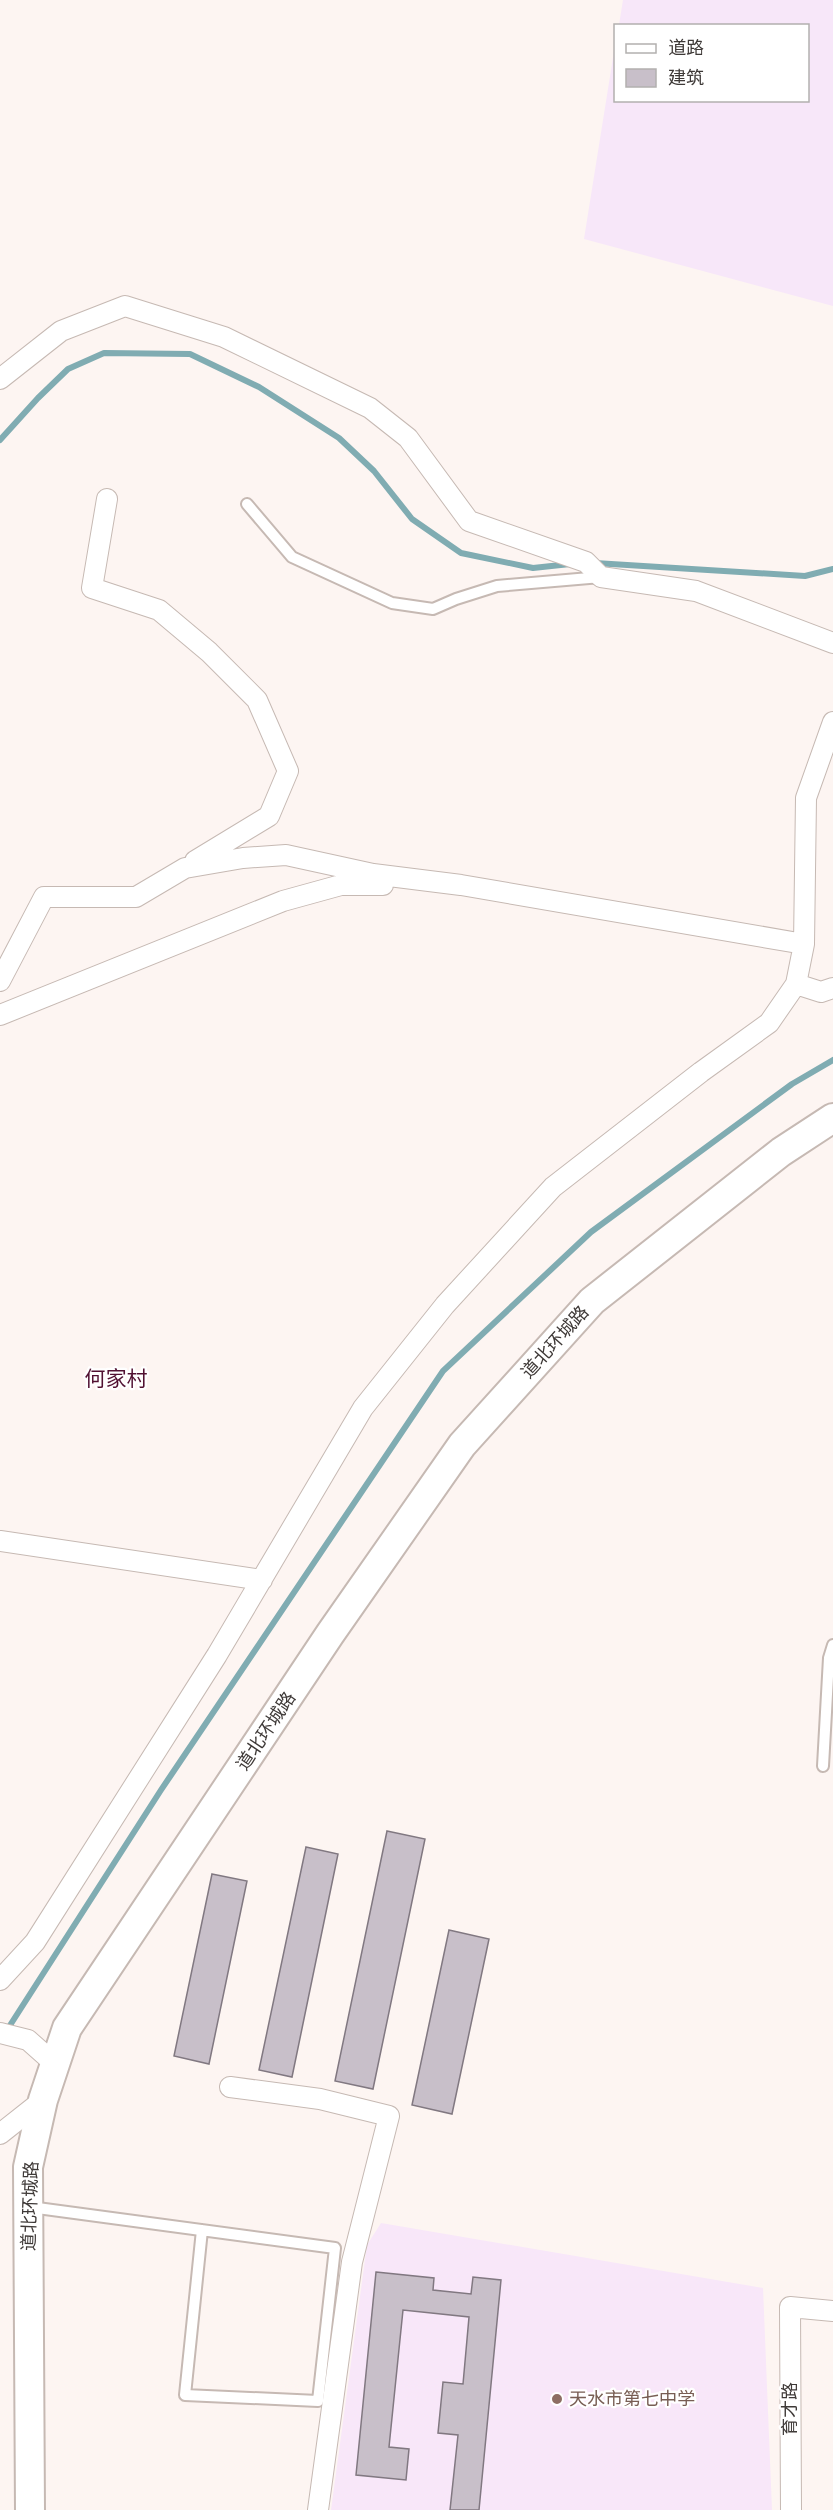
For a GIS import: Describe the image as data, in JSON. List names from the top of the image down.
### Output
{
  "streets": {
    "street": ["道北环城路", "育才路"]
  },
  "districts": ["何家村"],
  "places": ["天水市第七中学"],
  "legend": ["道路", "建筑"]
}
